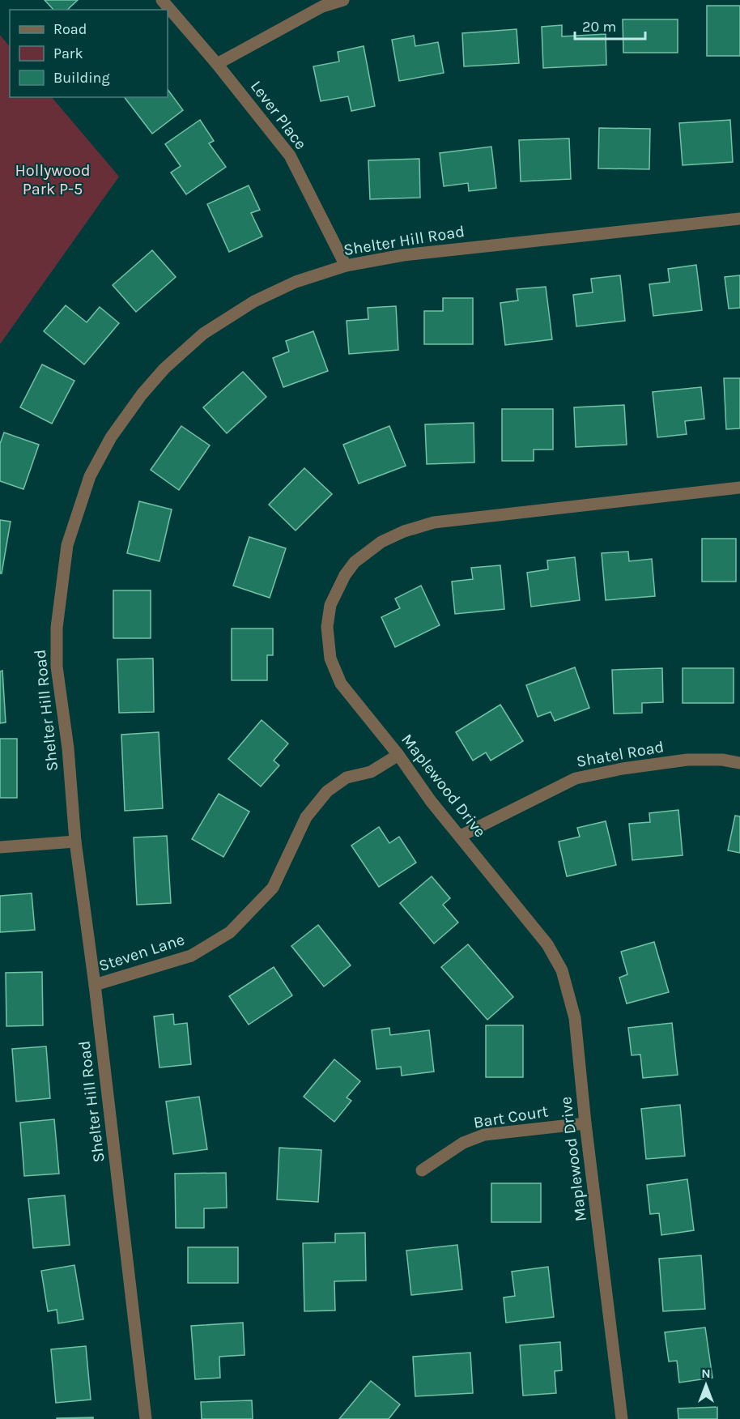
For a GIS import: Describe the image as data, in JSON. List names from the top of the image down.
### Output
{
  "streets": {
    "street": [
      "Lever Place",
      "Shelter Hill Road",
      "Shatel Road",
      "Maplewood Drive",
      "Steven Lane",
      "Bart Court"
    ]
  },
  "crossings": [
    ["Lever Place", "Shelter Hill Road"],
    ["Shelter Hill Road", "Steven Lane"],
    ["Shatel Road", "Maplewood Drive"],
    ["Maplewood Drive", "Steven Lane"],
    ["Maplewood Drive", "Bart Court"]
  ],
  "parks": ["Hollywood Park P-5"],
  "legend": ["Road", "Park", "Building"],
  "scale_bar": "20 m",
  "north": "top"
}
